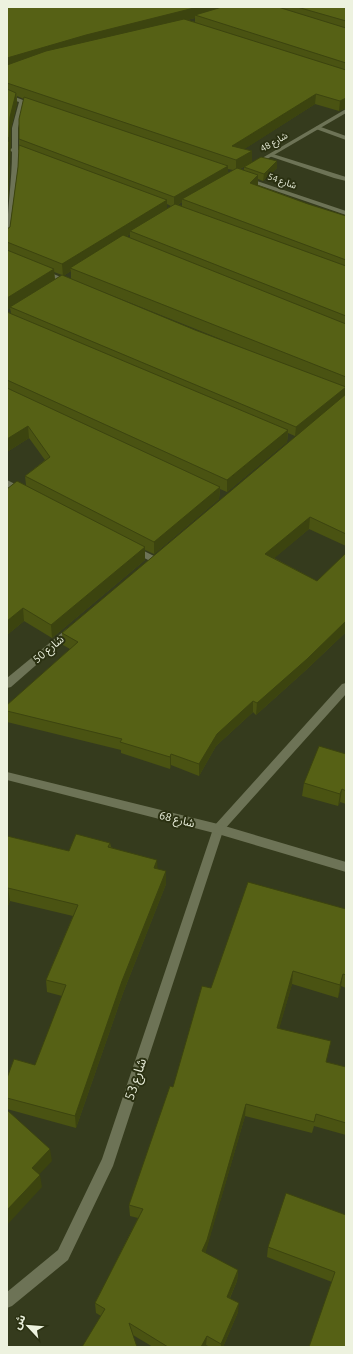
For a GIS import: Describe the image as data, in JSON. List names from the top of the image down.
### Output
{
  "streets": {
    "street": [
      "شارع 48",
      "شارع 54",
      "شارع 50",
      "شارع 68",
      "شارع 53"
    ]
  },
  "crossings": [
    ["شارع 68", "شارع 53"]
  ],
  "north": "top left"
}
